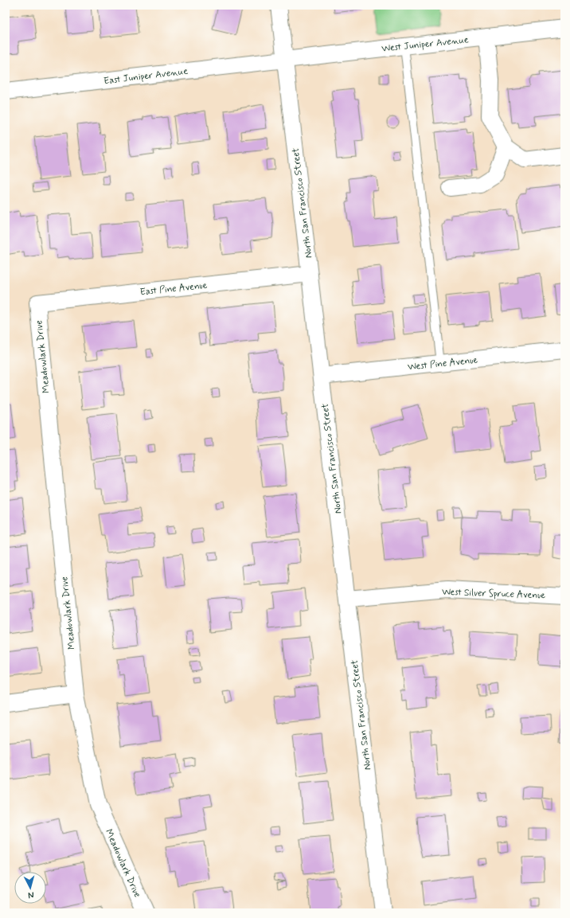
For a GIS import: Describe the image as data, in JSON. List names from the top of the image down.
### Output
{
  "streets": {
    "street": [
      "West Juniper Avenue",
      "East Juniper Avenue",
      "North San Francisco Street",
      "East Pine Avenue",
      "Meadowlark Drive",
      "West Pine Avenue",
      "West Silver Spruce Avenue"
    ]
  },
  "crossings": [
    ["West Juniper Avenue", "East Juniper Avenue"],
    ["West Juniper Avenue", "North San Francisco Street"],
    ["East Juniper Avenue", "North San Francisco Street"],
    ["North San Francisco Street", "East Pine Avenue"],
    ["North San Francisco Street", "West Pine Avenue"],
    ["North San Francisco Street", "West Silver Spruce Avenue"],
    ["East Pine Avenue", "Meadowlark Drive"]
  ],
  "north": "bottom"
}
